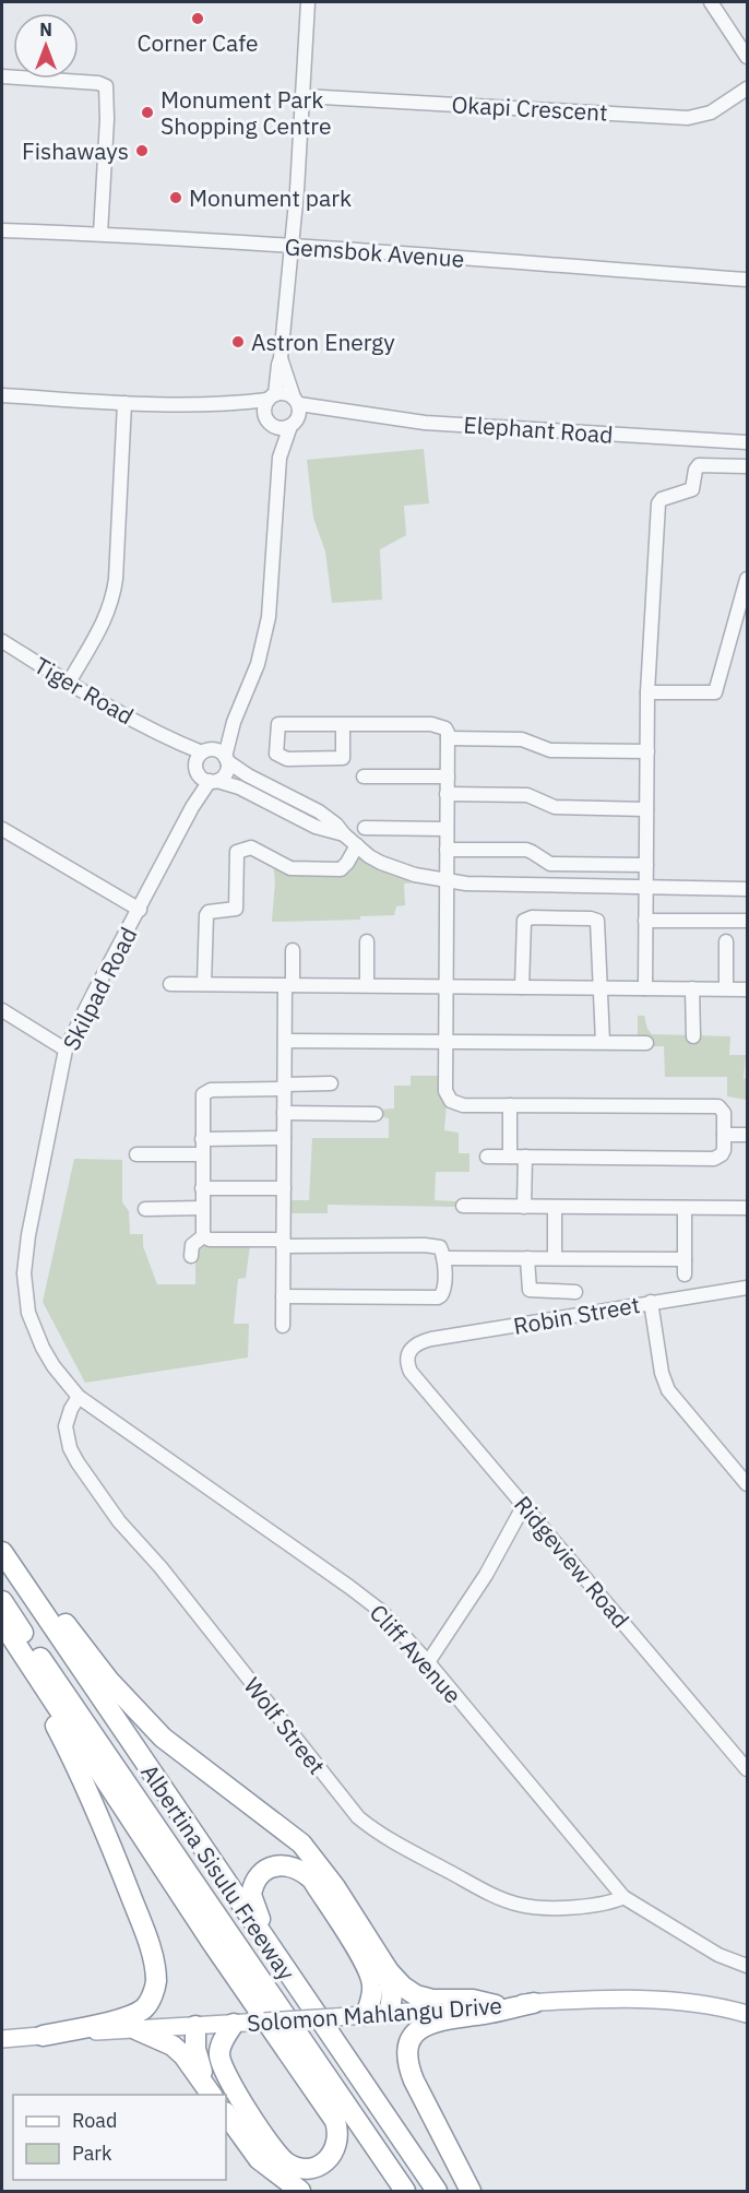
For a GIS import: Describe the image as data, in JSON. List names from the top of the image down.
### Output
{
  "streets": {
    "highway": ["Albertina Sisulu Freeway"],
    "main road": ["Solomon Mahlangu Drive"],
    "street": [
      "Okapi Crescent",
      "Gemsbok Avenue",
      "Elephant Road",
      "Tiger Road",
      "Skilpad Road",
      "Robin Street",
      "Ridgeview Road",
      "Cliff Avenue",
      "Wolf Street"
    ]
  },
  "crossings": [
    ["Elephant Road", "Skilpad Road"],
    ["Tiger Road", "Skilpad Road"],
    ["Skilpad Road", "Cliff Avenue"],
    ["Robin Street", "Ridgeview Road"],
    ["Cliff Avenue", "Wolf Street"]
  ],
  "places": [
    "Corner Cafe",
    "Monument Park Shopping Centre",
    "Fishaways",
    "Monument park",
    "Astron Energy"
  ],
  "legend": ["Road", "Park"],
  "north": "top"
}
